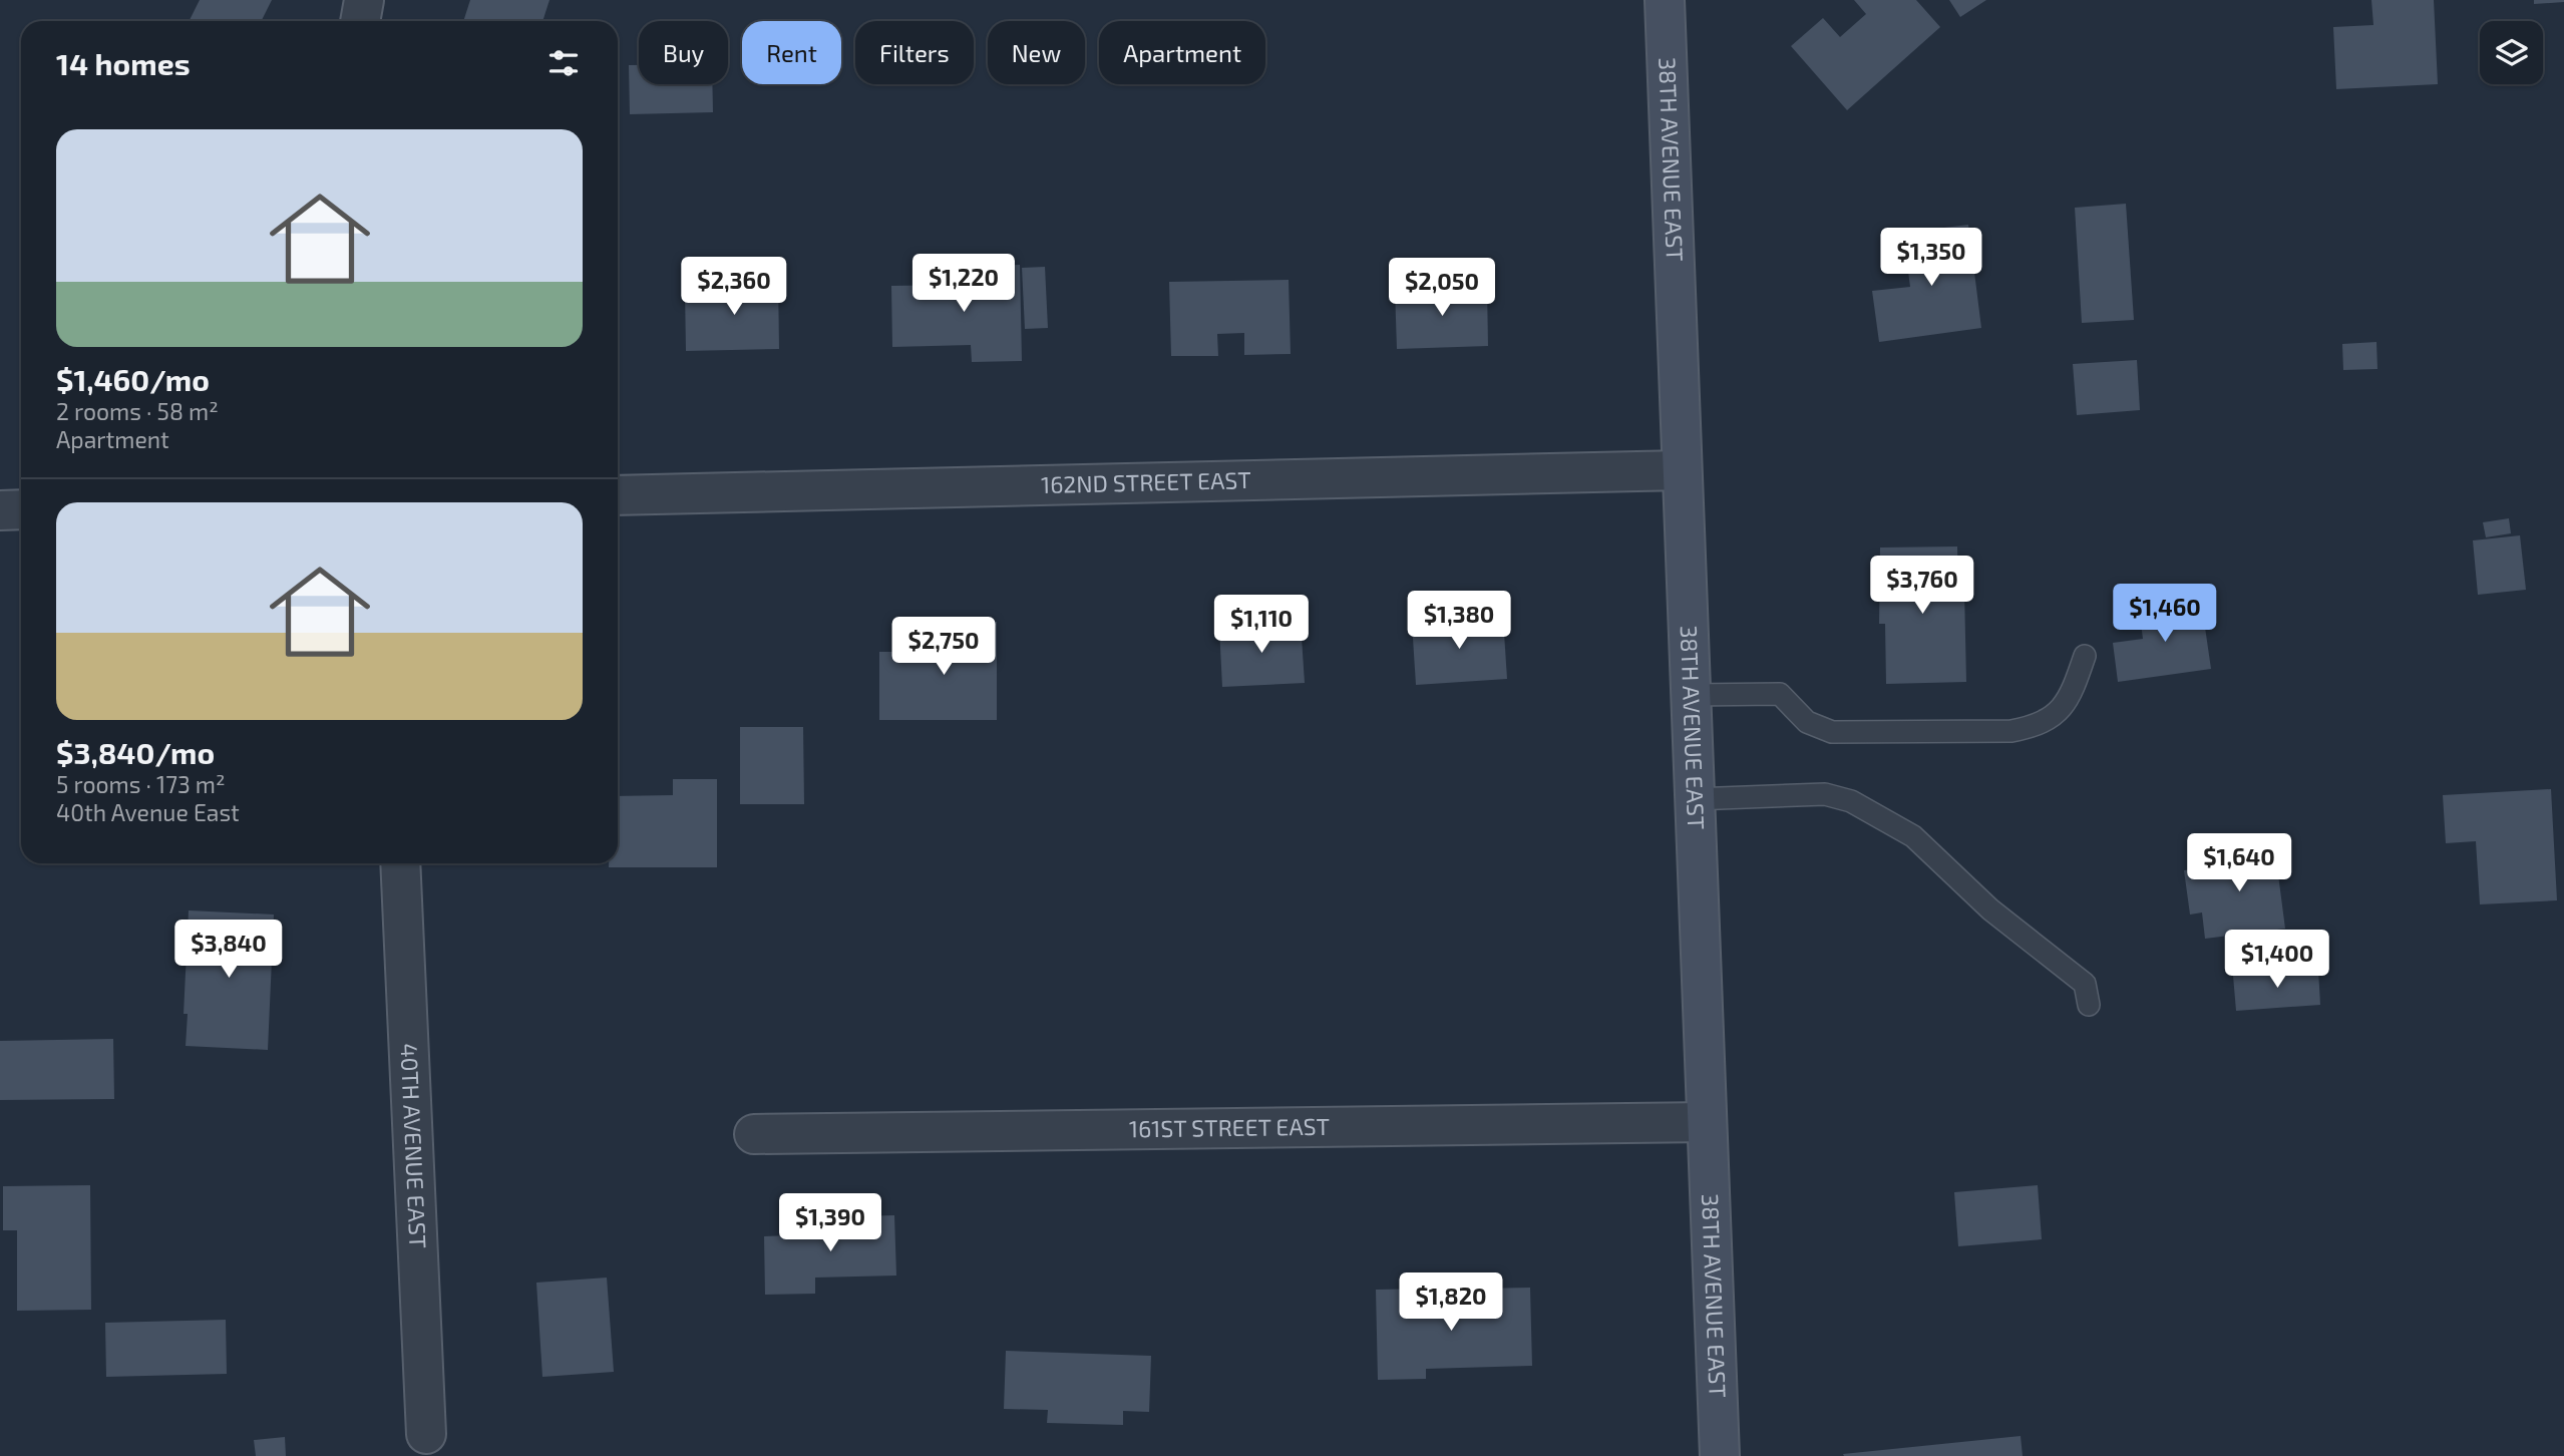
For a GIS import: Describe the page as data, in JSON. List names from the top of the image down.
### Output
{
  "streets": {
    "street": [
      "38TH AVENUE EAST",
      "162ND STREET EAST",
      "161ST STREET EAST",
      "40TH AVENUE EAST"
    ]
  },
  "crossings": [
    ["38TH AVENUE EAST", "162ND STREET EAST"],
    ["38TH AVENUE EAST", "161ST STREET EAST"]
  ],
  "page": {
    "chip": [
      "Buy",
      "Rent",
      "Filters",
      "New",
      "Apartment"
    ],
    "heading": "14 homes",
    "list": [
      {
        "name": "$1,460/mo",
        "note": "2 rooms · 58 m² · Apartment"
      },
      {
        "name": "$3,840/mo",
        "note": "5 rooms · 173 m² · 40th Avenue East"
      }
    ],
    "price": [
      "$1,350",
      "$1,220",
      "$2,360",
      "$2,050",
      "$3,760",
      "$1,460",
      "$1,380",
      "$1,110",
      "$2,750",
      "$1,640",
      "$3,840",
      "$1,400",
      "$1,390",
      "$1,820"
    ]
  }
}
